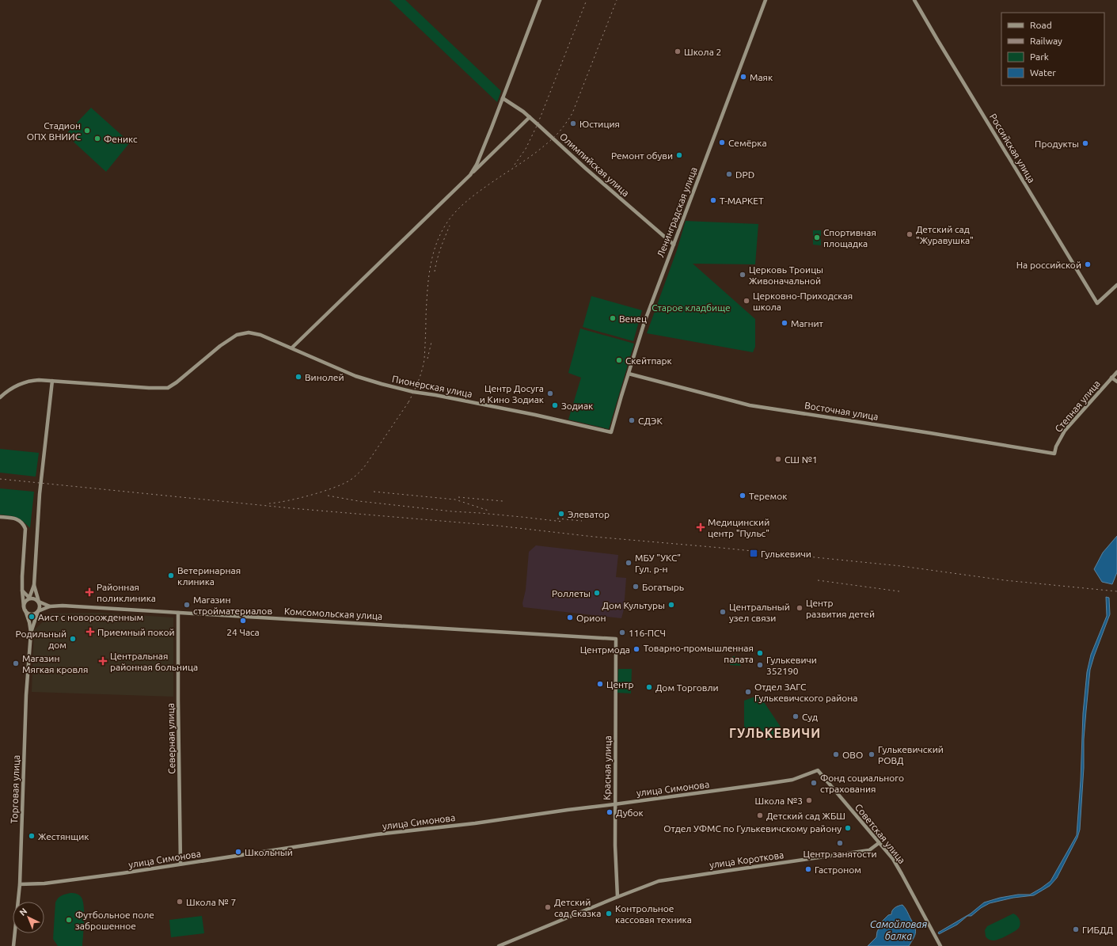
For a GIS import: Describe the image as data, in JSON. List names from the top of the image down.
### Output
{
  "streets": {
    "street": [
      "Российская улица",
      "Олимпийская улица",
      "Ленинградская улица",
      "Пионерская улица",
      "Степная улица",
      "Восточная улица",
      "Комсомольская улица",
      "Северная улица",
      "Красная улица",
      "улица Симонова",
      "Торговая улица",
      "Советская улица",
      "улица Короткова"
    ]
  },
  "crossings": [
    ["Олимпийская улица", "Ленинградская улица"],
    ["Ленинградская улица", "Пионерская улица"],
    ["Ленинградская улица", "Восточная улица"],
    ["Степная улица", "Восточная улица"],
    ["Комсомольская улица", "Северная улица"],
    ["Комсомольская улица", "Красная улица"],
    ["Комсомольская улица", "Торговая улица"],
    ["Северная улица", "улица Симонова"],
    ["Красная улица", "улица Симонова"],
    ["Красная улица", "улица Короткова"],
    ["улица Симонова", "Торговая улица"],
    ["улица Симонова", "Советская улица"],
    ["Советская улица", "улица Короткова"]
  ],
  "districts": ["ГУЛЬКЕВИЧИ"],
  "water": ["Самойловая балка"],
  "parks": ["Старое кладбище"],
  "places": {
    "other": [
      "Школа 2",
      "Маяк",
      "Юстиция",
      "Стадион ОПХ ВНИИС",
      "Феникс",
      "Семёрка",
      "Продукты",
      "Ремонт обуви",
      "DPD",
      "Т-МАРКЕТ",
      "Детский сад \"Журавушка\"",
      "Спортивная площадка",
      "На российской",
      "Церковь Троицы Живоначальной",
      "Церковно-Приходская школа",
      "Венец",
      "Магнит",
      "Скейтпарк",
      "Винолей",
      "Центр Досуга и Кино Зодиак",
      "Зодиак",
      "СДЭК",
      "СШ №1",
      "Теремок",
      "Элеватор",
      "МБУ \"УКС\" Гул. р-н",
      "Ветеринарная клиника",
      "Богатырь",
      "Роллеты",
      "Магазин стройматериалов",
      "Дом Культуры",
      "Центр развития детей",
      "Центральный узел связи",
      "Аист с новорожденным",
      "Орион",
      "24 Часа",
      "116-ПСЧ",
      "Родильный дом",
      "Центрмода",
      "Товарно-промышленная палата",
      "Магазин Мягкая кровля",
      "Гулькевичи 352190",
      "Центр",
      "Дом Торговли",
      "Отдел ЗАГС Гулькевичского района",
      "Суд",
      "ОВО",
      "Гулькевичский РОВД",
      "Фонд социального страхования",
      "Школа №3",
      "Дубок",
      "Детский сад ЖБШ",
      "Отдел УФМС по Гулькевичскому району",
      "Жестянщик",
      "Центр занятости",
      "Школьный",
      "Гастроном",
      "Школа № 7",
      "Детский сад Сказка",
      "Контрольное кассовая техника",
      "Футбольное поле заброшенное",
      "ГИБДД"
    ],
    "health": [
      "Медицинский центр \"Пульс\"",
      "Районная поликлиника",
      "Приемный покой",
      "Центральная районная больница"
    ],
    "transit": ["Гулькевичи"]
  },
  "legend": [
    "Road",
    "Railway",
    "Park",
    "Water"
  ],
  "north": "top left"
}
